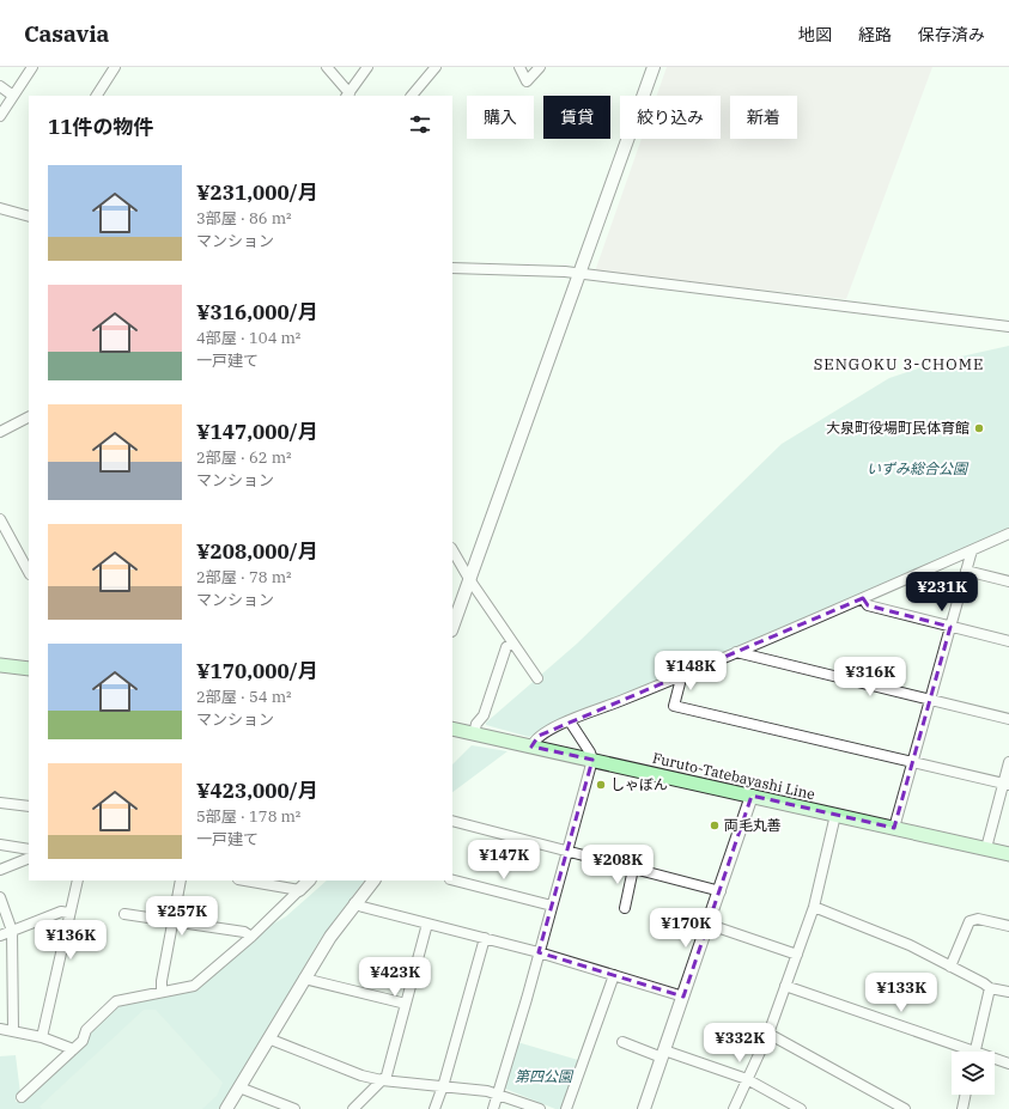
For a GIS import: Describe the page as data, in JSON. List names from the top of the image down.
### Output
{
  "streets": {
    "main road": ["Furuto-Tatebayashi Line"]
  },
  "districts": ["SENGOKU 3-CHOME"],
  "parks": ["いずみ総合公園", "第四公園"],
  "places": ["大泉町役場町民体育館", "しゃぼん", "両毛丸善"],
  "page": {
    "header": "Casavia",
    "nav": ["地図", "経路", "保存済み"],
    "chip": [
      "購入",
      "賃貸",
      "絞り込み",
      "新着"
    ],
    "heading": "11件の物件",
    "list": [
      {
        "name": "¥231,000/月",
        "note": "3部屋 · 86 m² · マンション"
      },
      {
        "name": "¥316,000/月",
        "note": "4部屋 · 104 m² · 一戸建て"
      },
      {
        "name": "¥147,000/月",
        "note": "2部屋 · 62 m² · マンション"
      },
      {
        "name": "¥208,000/月",
        "note": "2部屋 · 78 m² · マンション"
      },
      {
        "name": "¥170,000/月",
        "note": "2部屋 · 54 m² · マンション"
      },
      {
        "name": "¥423,000/月",
        "note": "5部屋 · 178 m² · 一戸建て"
      }
    ],
    "price": [
      "¥231K",
      "¥148K",
      "¥316K",
      "¥147K",
      "¥208K",
      "¥257K",
      "¥170K",
      "¥136K",
      "¥423K",
      "¥133K",
      "¥332K"
    ]
  }
}
